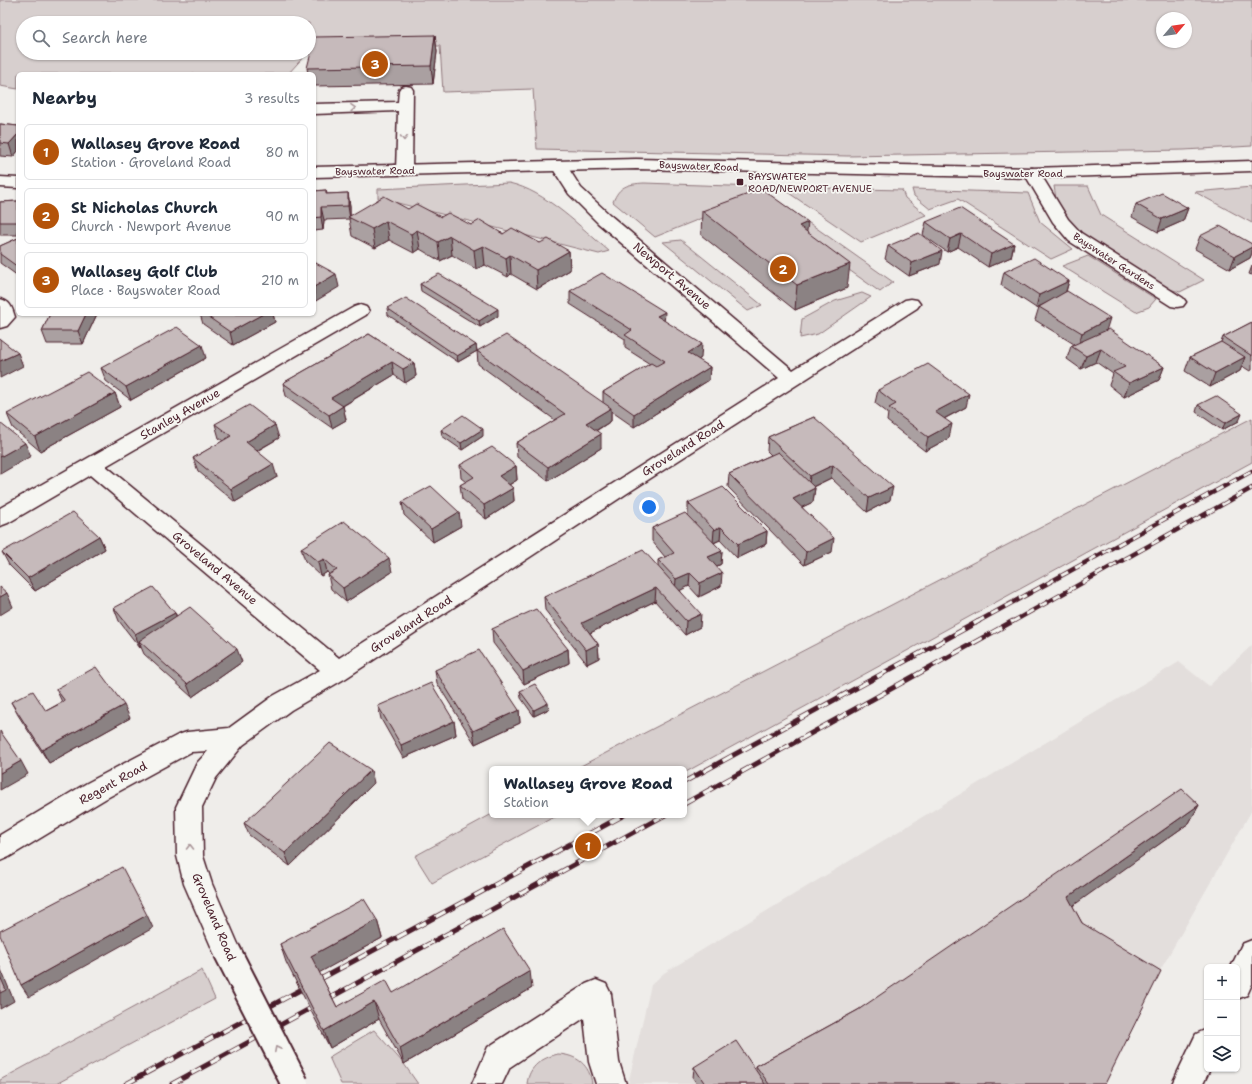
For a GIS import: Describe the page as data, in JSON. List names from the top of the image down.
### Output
{
  "streets": {
    "street": [
      "Bayswater Road",
      "Bayswater Gardens",
      "Newport Avenue",
      "Stanley Avenue",
      "Groveland Road",
      "Groveland Avenue",
      "Regent Road"
    ]
  },
  "crossings": [
    ["Bayswater Road", "Bayswater Gardens"],
    ["Bayswater Road", "Newport Avenue"],
    ["Newport Avenue", "Groveland Road"],
    ["Stanley Avenue", "Groveland Avenue"],
    ["Groveland Road", "Groveland Avenue"],
    ["Groveland Road", "Regent Road"]
  ],
  "places": {
    "transit": ["BAYSWATER ROAD/NEWPORT AVENUE"]
  },
  "north": "top right",
  "page": {
    "search": "Search here",
    "pins": ["3", "2", "1"],
    "heading": ["Nearby", "3 results"],
    "list": [
      {
        "mark": "1",
        "name": "Wallasey Grove Road",
        "note": "Station · Groveland Road",
        "value": "80 m"
      },
      {
        "mark": "2",
        "name": "St Nicholas Church",
        "note": "Church · Newport Avenue",
        "value": "90 m"
      },
      {
        "mark": "3",
        "name": "Wallasey Golf Club",
        "note": "Place · Bayswater Road",
        "value": "210 m"
      }
    ],
    "popup": ["Wallasey Grove Road", "Station"],
    "map_buttons": ["+", "−"]
  }
}
